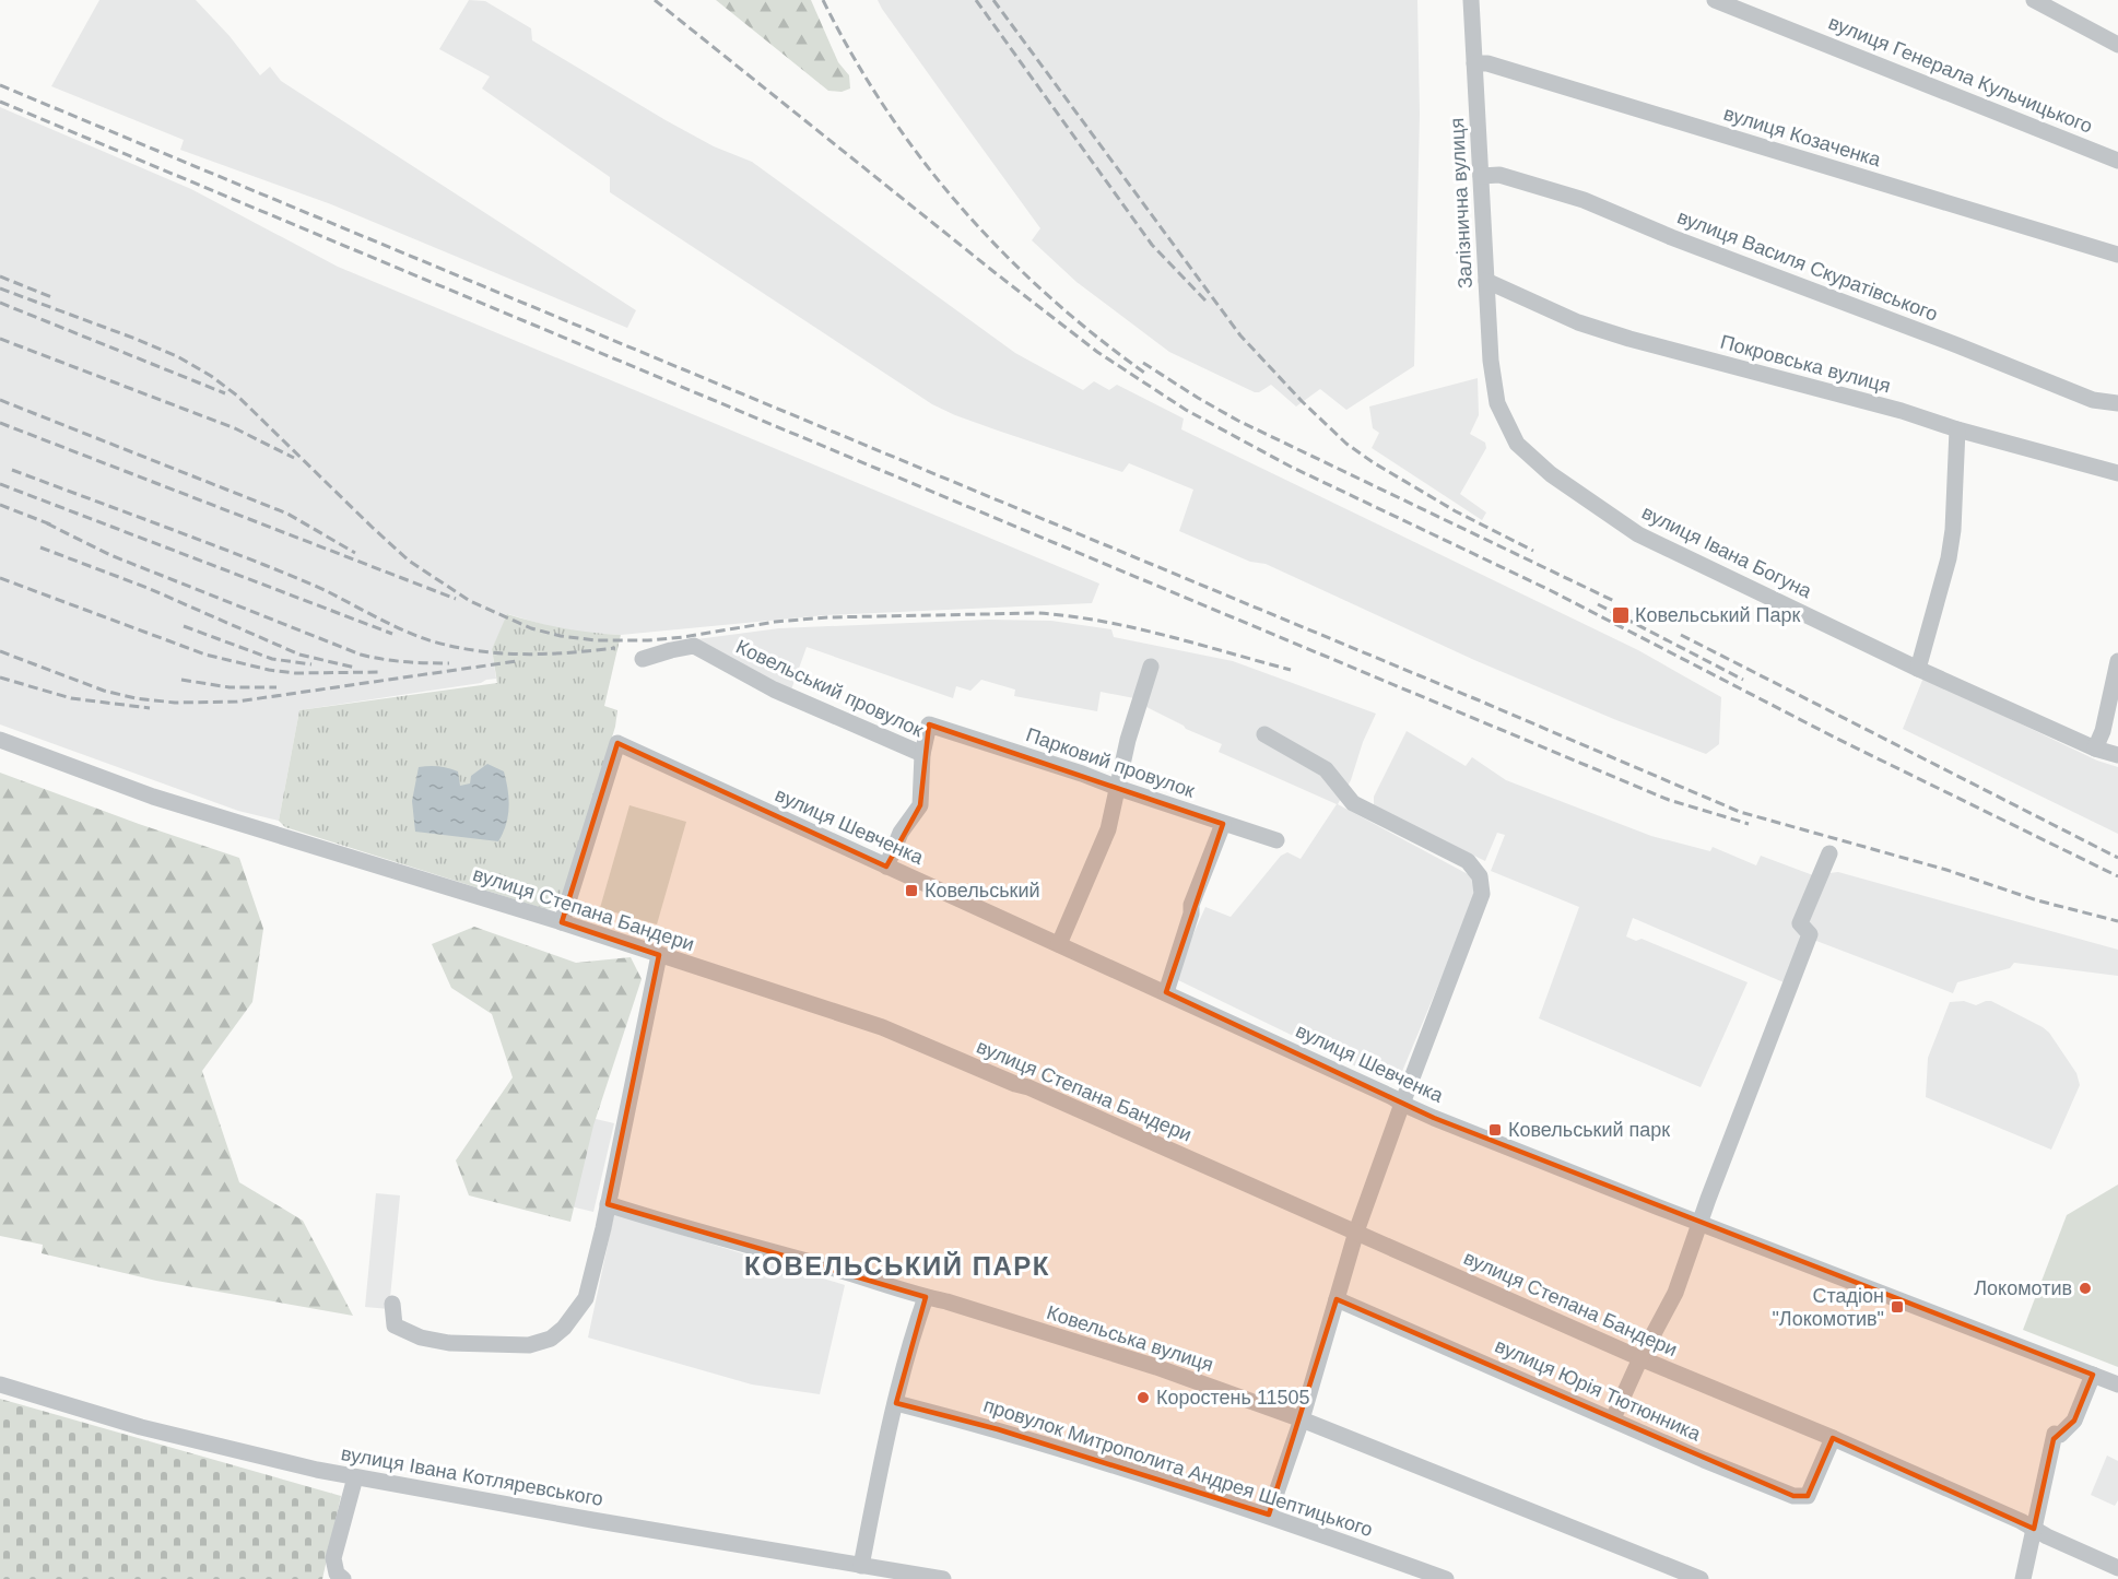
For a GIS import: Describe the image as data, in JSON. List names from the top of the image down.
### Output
{
  "streets": {
    "street": [
      "вулиця Генерала Кульчицького",
      "вулиця Козаченка",
      "Залізнична вулиця",
      "вулиця Василя Скуратівського",
      "Покровська вулиця",
      "вулиця Івана Богуна",
      "Ковельський провулок",
      "Парковий провулок",
      "вулиця Шевченка",
      "вулиця Степана Бандери",
      "Ковельська вулиця",
      "вулиця Юрія Тютюнника",
      "провулок Митрополита Андрея Шептицького",
      "вулиця Івана Котляревського"
    ]
  },
  "crossings": [
    ["вулиця Козаченка", "Залізнична вулиця"],
    ["Залізнична вулиця", "вулиця Василя Скуратівського"],
    ["Залізнична вулиця", "Покровська вулиця"],
    ["Залізнична вулиця", "вулиця Івана Богуна"],
    ["Ковельський провулок", "Парковий провулок"],
    ["Ковельський провулок", "вулиця Шевченка"],
    ["вулиця Шевченка", "вулиця Степана Бандери"],
    ["вулиця Степана Бандери", "вулиця Юрія Тютюнника"]
  ],
  "districts": ["КОВЕЛЬСЬКИЙ ПАРК"],
  "places": {
    "transit": [
      "Ковельський Парк",
      "Ковельський",
      "Ковельський парк",
      "Стадіон \"Локомотив\""
    ],
    "other": ["Локомотив", "Коростень 11505"]
  }
}
